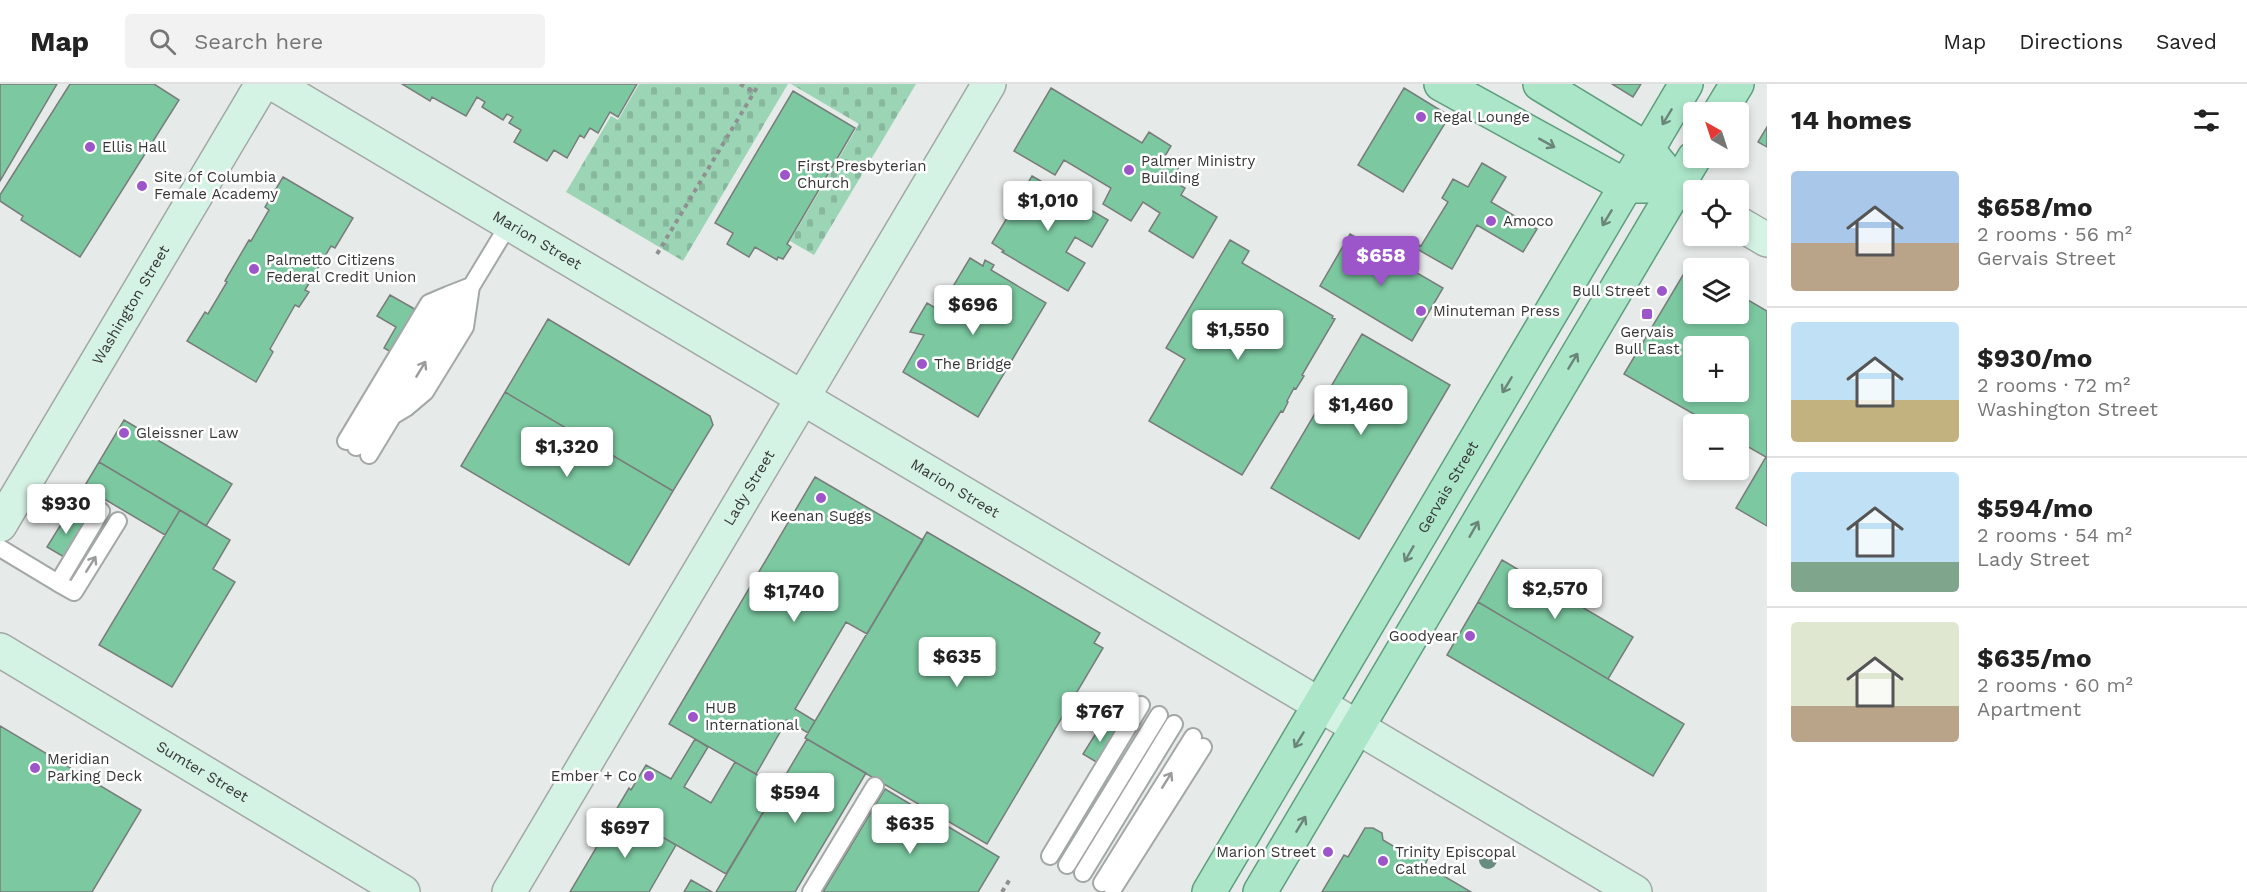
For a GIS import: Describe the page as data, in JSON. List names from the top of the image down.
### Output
{
  "streets": {
    "main road": ["Gervais Street"],
    "street": [
      "Marion Street",
      "Washington Street",
      "Lady Street",
      "Sumter Street"
    ]
  },
  "crossings": [
    ["Marion Street", "Lady Street"],
    ["Marion Street", "Gervais Street"]
  ],
  "places": {
    "other": [
      "Regal Lounge",
      "Ellis Hall",
      "Palmer Ministry Building",
      "First Presbyterian Church",
      "Site of Columbia Female Academy",
      "Amoco",
      "Palmetto Citizens Federal Credit Union",
      "Bull Street",
      "Minuteman Press",
      "The Bridge",
      "Gleissner Law",
      "Keenan Suggs",
      "Goodyear",
      "HUB International",
      "Meridian Parking Deck",
      "Ember + Co",
      "Marion Street",
      "Trinity Episcopal Cathedral"
    ],
    "transit": ["Gervais Bull East"]
  },
  "north": "top left",
  "page": {
    "header": "Map",
    "search": "Search here",
    "nav": ["Map", "Directions", "Saved"],
    "heading": "14 homes",
    "map_buttons": ["+", "−"],
    "list": [
      {
        "name": "$658/mo",
        "note": "2 rooms · 56 m² · Gervais Street"
      },
      {
        "name": "$930/mo",
        "note": "2 rooms · 72 m² · Washington Street"
      },
      {
        "name": "$594/mo",
        "note": "2 rooms · 54 m² · Lady Street"
      },
      {
        "name": "$635/mo",
        "note": "2 rooms · 60 m² · Apartment"
      }
    ],
    "price": [
      "$1,010",
      "$658",
      "$696",
      "$1,550",
      "$1,460",
      "$1,320",
      "$930",
      "$2,570",
      "$1,740",
      "$635",
      "$767",
      "$594",
      "$635",
      "$697"
    ]
  }
}
